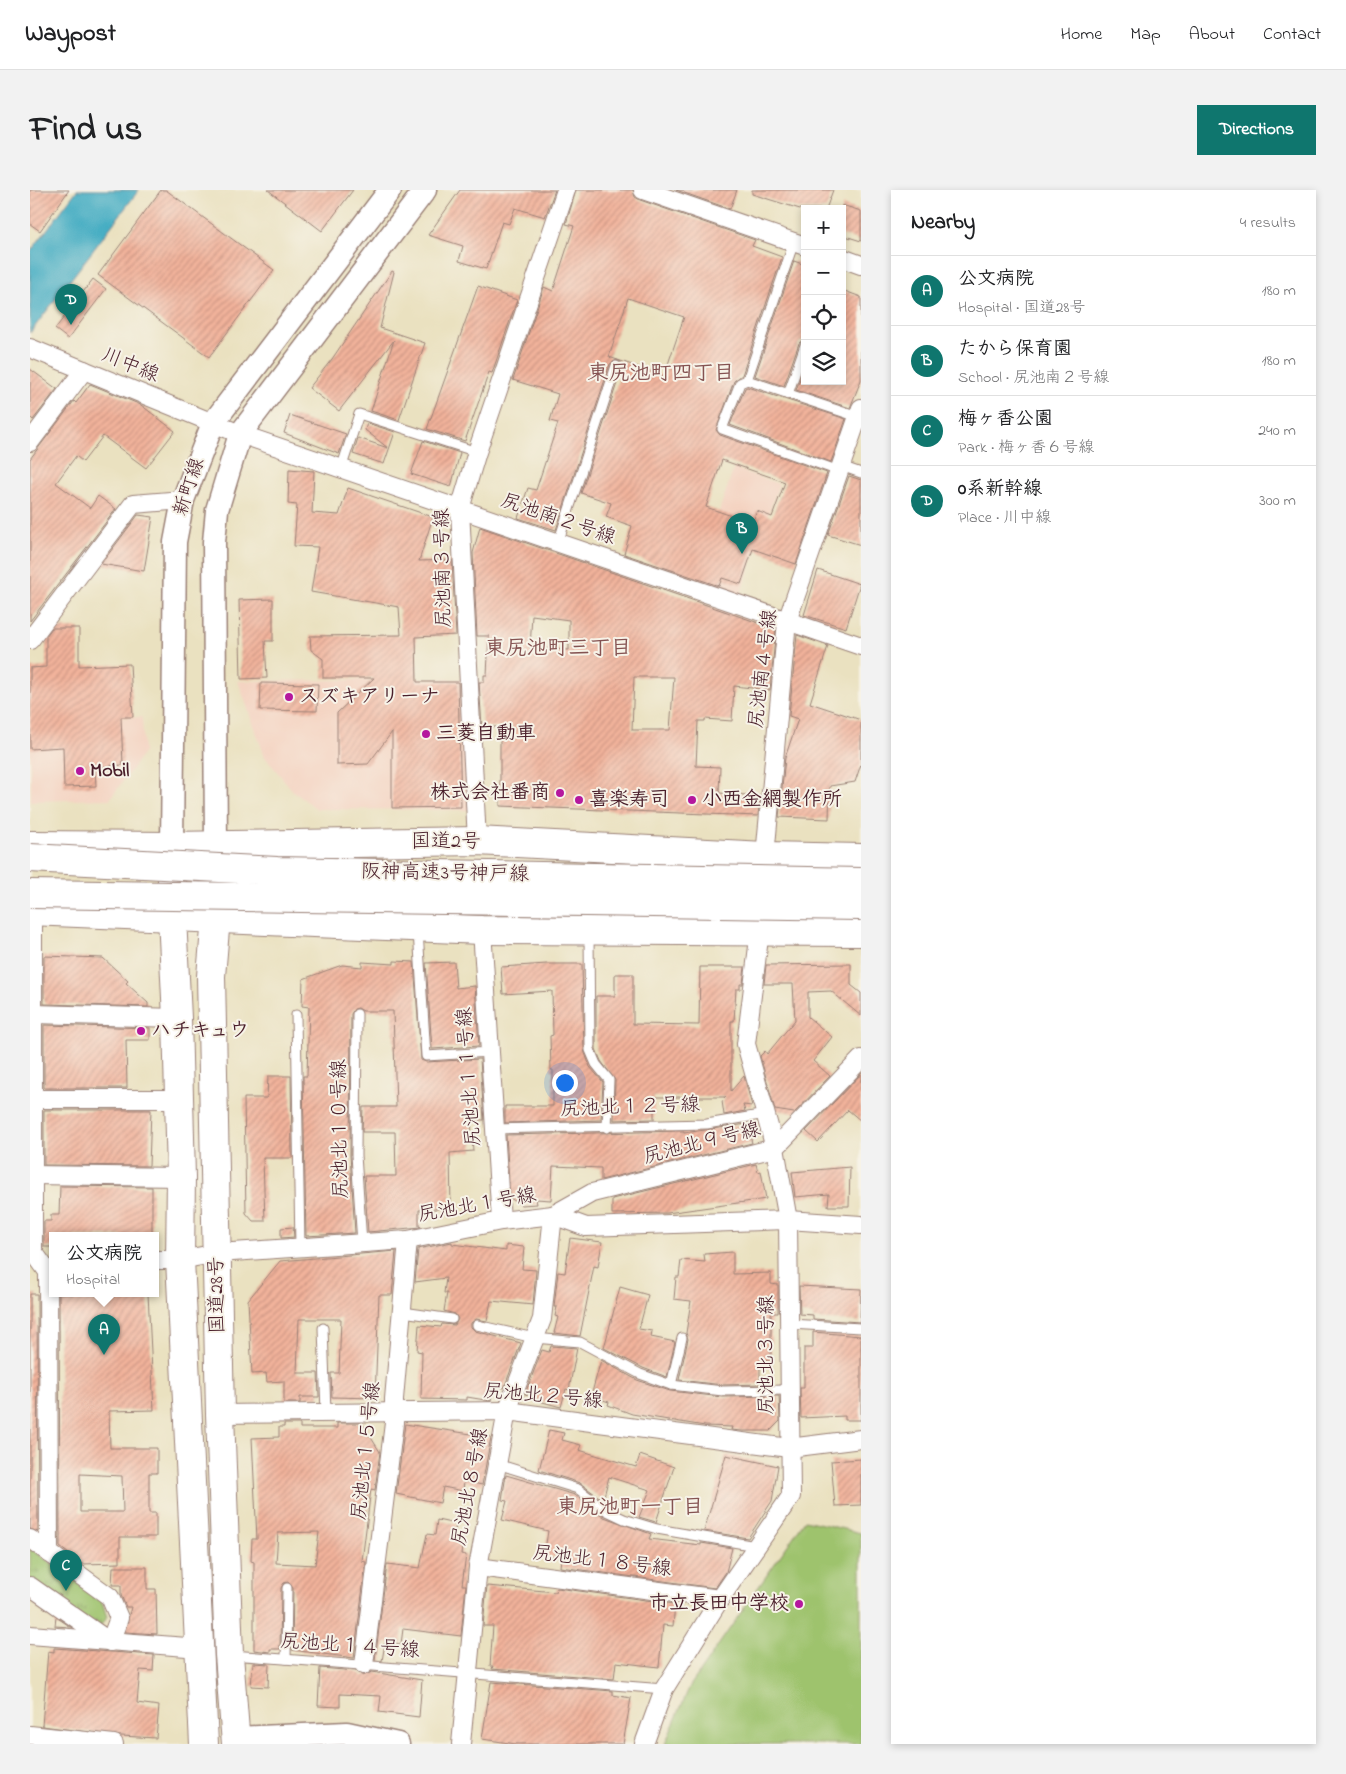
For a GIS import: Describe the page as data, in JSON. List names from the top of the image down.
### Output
{
  "streets": {
    "highway": ["国道2号", "阪神高速3号神戸線", "国道28号"],
    "street": [
      "川中線",
      "新町線",
      "尻池南２号線",
      "尻池南３号線",
      "尻池南４号線",
      "尻池北１１号線",
      "尻池北９号線",
      "尻池北１号線",
      "尻池北３号線",
      "尻池北２号線",
      "尻池北１５号線",
      "尻池北８号線",
      "尻池北１８号線"
    ],
    "lane": ["尻池北１２号線", "尻池北１０号線", "尻池北１４号線"]
  },
  "crossings": [
    ["川中線", "新町線"],
    ["川中線", "尻池南２号線"],
    ["新町線", "尻池南２号線"],
    ["新町線", "国道2号"],
    ["新町線", "国道28号"],
    ["尻池南２号線", "尻池南３号線"],
    ["尻池南２号線", "尻池南４号線"],
    ["尻池南３号線", "国道2号"],
    ["尻池南４号線", "国道2号"],
    ["国道2号", "国道28号"],
    ["尻池北１１号線", "尻池北１２号線"],
    ["尻池北１１号線", "尻池北１号線"],
    ["尻池北１２号線", "尻池北３号線"],
    ["尻池北１０号線", "尻池北１号線"],
    ["尻池北９号線", "尻池北１号線"],
    ["尻池北９号線", "尻池北３号線"],
    ["尻池北９号線", "尻池北８号線"],
    ["尻池北１号線", "国道28号"],
    ["尻池北１号線", "尻池北３号線"],
    ["尻池北１号線", "尻池北１５号線"],
    ["尻池北１号線", "尻池北８号線"],
    ["国道28号", "尻池北２号線"],
    ["国道28号", "尻池北１４号線"],
    ["尻池北３号線", "尻池北２号線"],
    ["尻池北３号線", "尻池北１８号線"],
    ["尻池北３号線", "尻池北１４号線"],
    ["尻池北２号線", "尻池北１５号線"],
    ["尻池北２号線", "尻池北８号線"],
    ["尻池北１５号線", "尻池北１４号線"],
    ["尻池北８号線", "尻池北１８号線"],
    ["尻池北８号線", "尻池北１４号線"]
  ],
  "districts": ["東尻池町四丁目", "東尻池町三丁目", "東尻池町一丁目"],
  "places": [
    "スズキアリーナ",
    "三菱自動車",
    "Mobil",
    "株式会社番商",
    "喜楽寿司",
    "小西金網製作所",
    "ハチキュウ",
    "市立長田中学校"
  ],
  "page": {
    "header": "Waypost",
    "nav": [
      "Home",
      "Map",
      "About",
      "Contact"
    ],
    "title": "Find us",
    "buttons": "Directions",
    "heading": ["Nearby", "4 results"],
    "map_buttons": ["+", "−"],
    "list": [
      {
        "mark": "A",
        "name": "公文病院",
        "note": "Hospital · 国道28号",
        "value": "180 m"
      },
      {
        "mark": "B",
        "name": "たから保育園",
        "note": "School · 尻池南２号線",
        "value": "180 m"
      },
      {
        "mark": "C",
        "name": "梅ヶ香公園",
        "note": "Park · 梅ヶ香６号線",
        "value": "240 m"
      },
      {
        "mark": "D",
        "name": "0系新幹線",
        "note": "Place · 川中線",
        "value": "300 m"
      }
    ],
    "pins": [
      "D",
      "B",
      "A",
      "C"
    ],
    "popup": ["公文病院", "Hospital"]
  }
}
